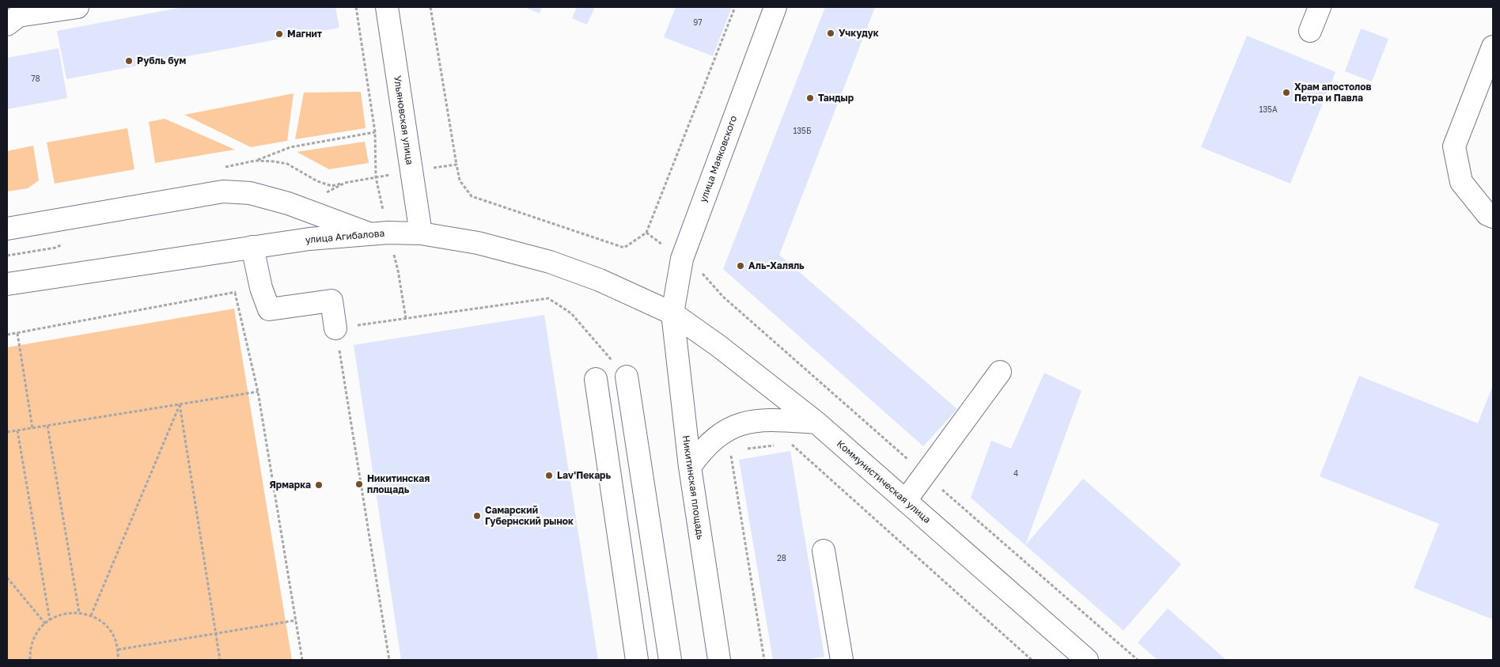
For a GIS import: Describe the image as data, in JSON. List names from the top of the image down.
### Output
{
  "streets": {
    "main road": [
      "Ульяновская улица",
      "улица Маяковского",
      "улица Агибалова",
      "Коммунистическая улица",
      "Никитинская площадь"
    ]
  },
  "crossings": [
    ["Ульяновская улица", "улица Агибалова"],
    ["улица Маяковского", "улица Агибалова"],
    ["улица Маяковского", "Коммунистическая улица"],
    ["улица Маяковского", "Никитинская площадь"],
    ["улица Агибалова", "Коммунистическая улица"],
    ["улица Агибалова", "Никитинская площадь"],
    ["Коммунистическая улица", "Никитинская площадь"]
  ],
  "places": [
    "Учкудук",
    "Магнит",
    "Рубль бум",
    "Храм апостолов Петра и Павла",
    "Тандыр",
    "Аль-Халяль",
    "Lav'Пекарь",
    "Никитинская площадь",
    "Ярмарка",
    "Самарский Губернский рынок"
  ],
  "house_numbers": [
    "97",
    "78",
    "135А",
    "135Б",
    "4",
    "28"
  ]
}
